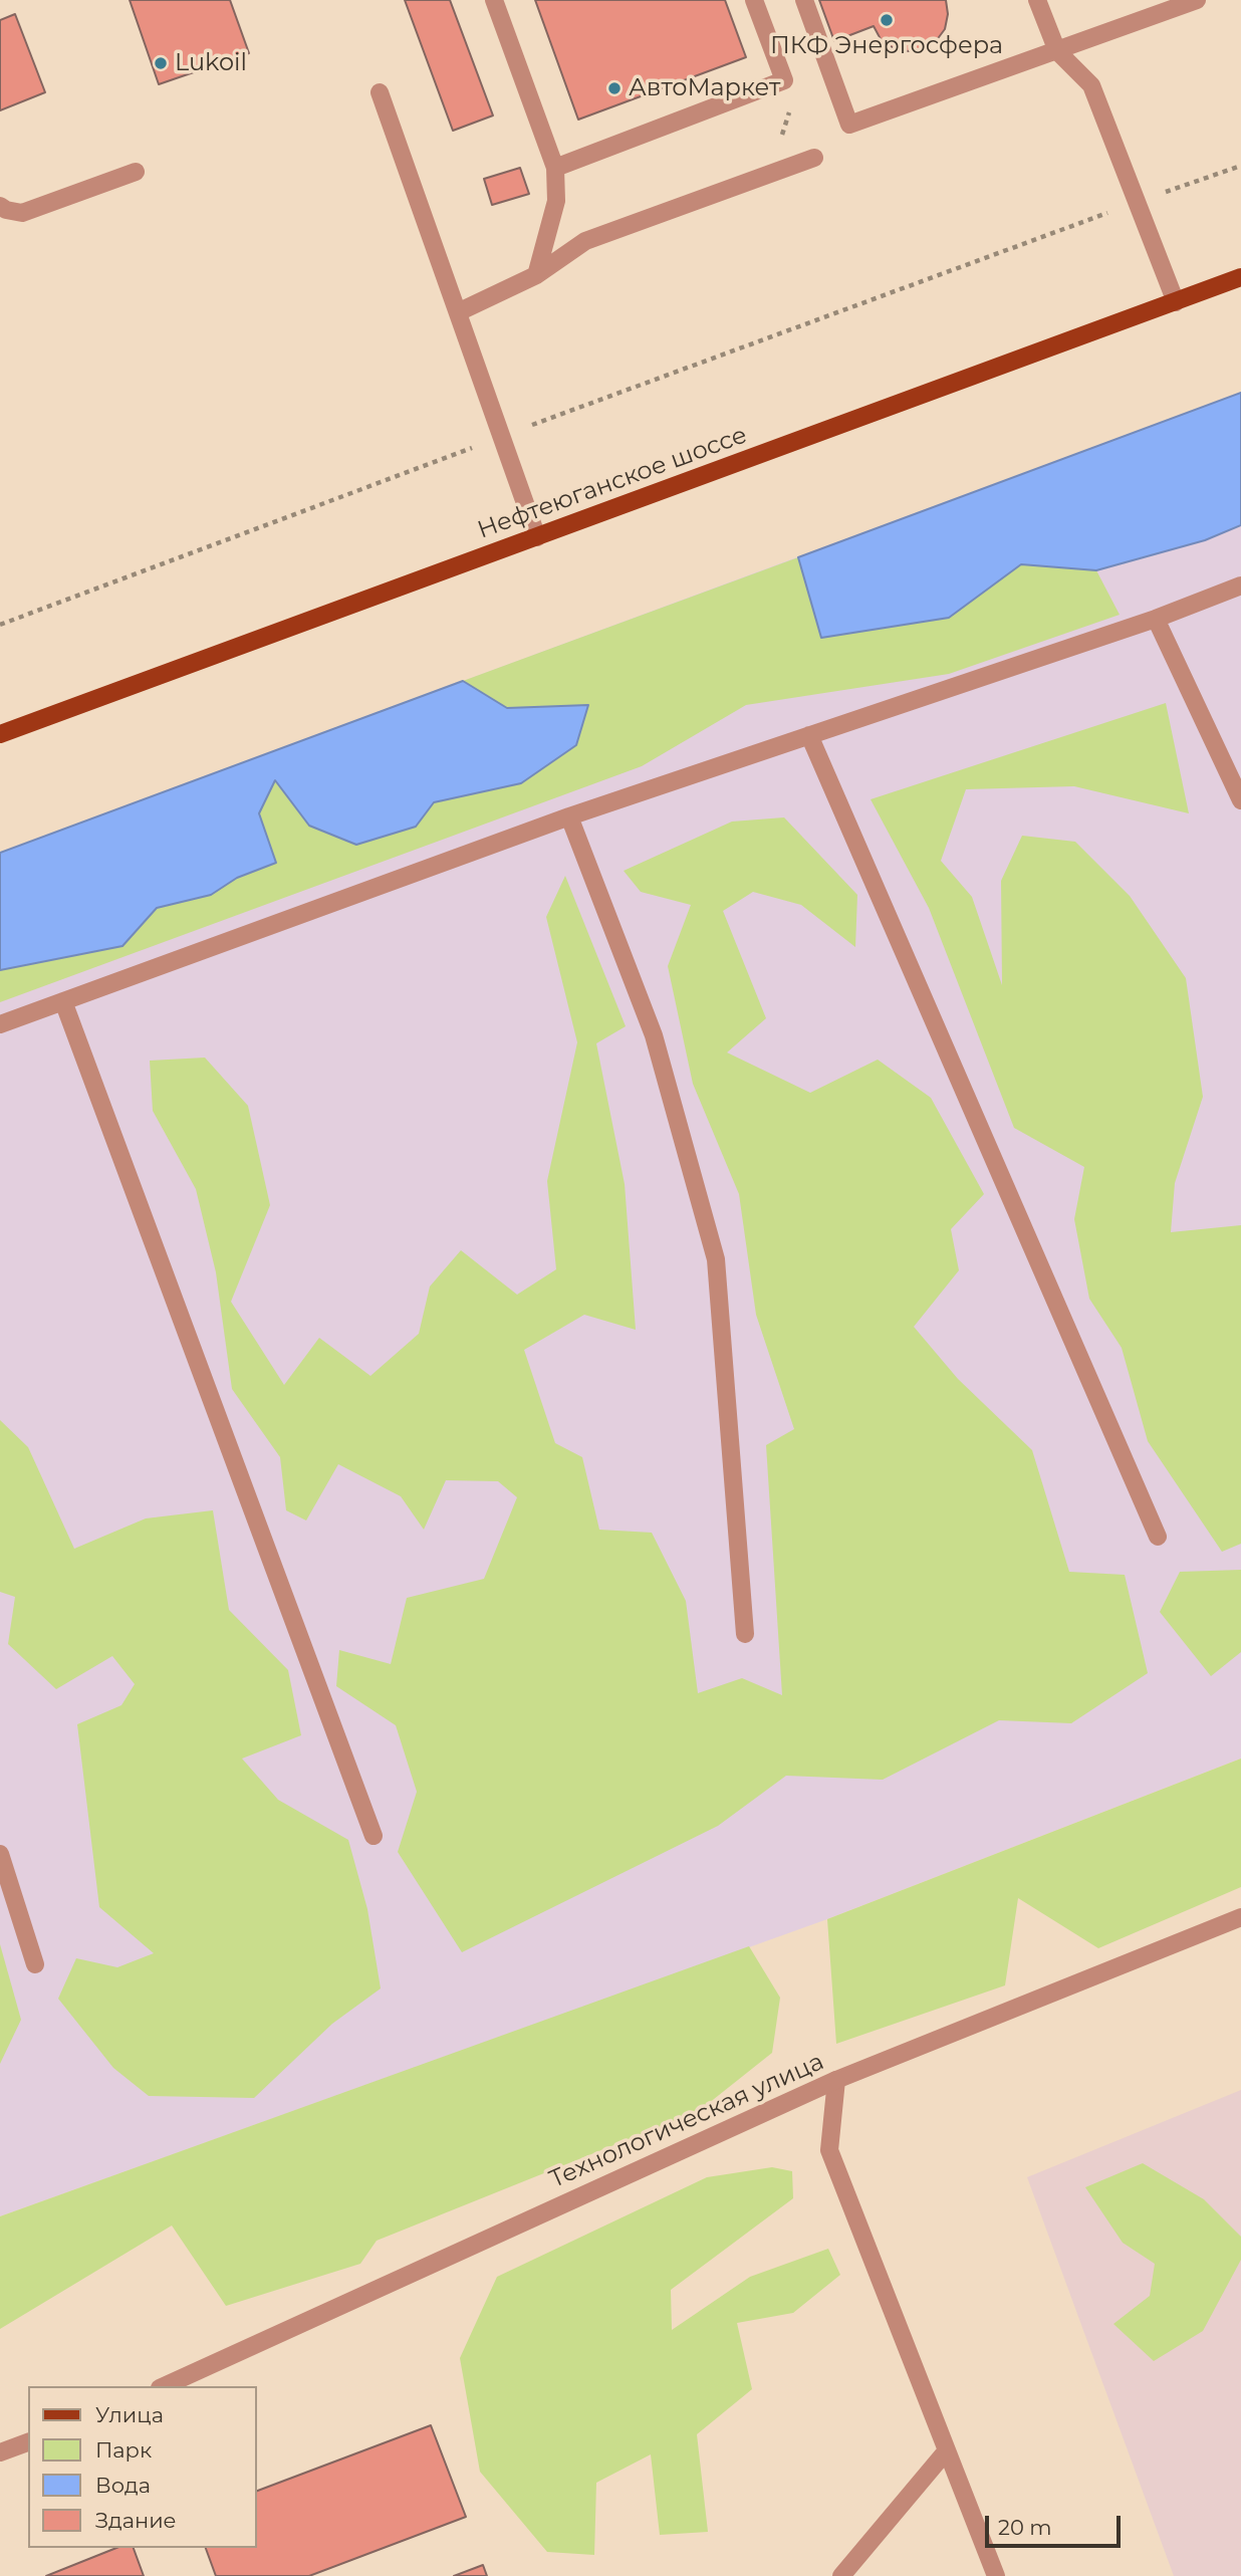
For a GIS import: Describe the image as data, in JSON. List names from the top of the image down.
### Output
{
  "streets": {
    "main road": ["Нефтеюганское шоссе"],
    "street": ["Технологическая улица"]
  },
  "places": ["ПКФ Энергосфера", "Lukoil", "АвтоМаркет"],
  "legend": [
    "Улица",
    "Парк",
    "Вода",
    "Здание"
  ],
  "scale_bar": "20 m"
}
